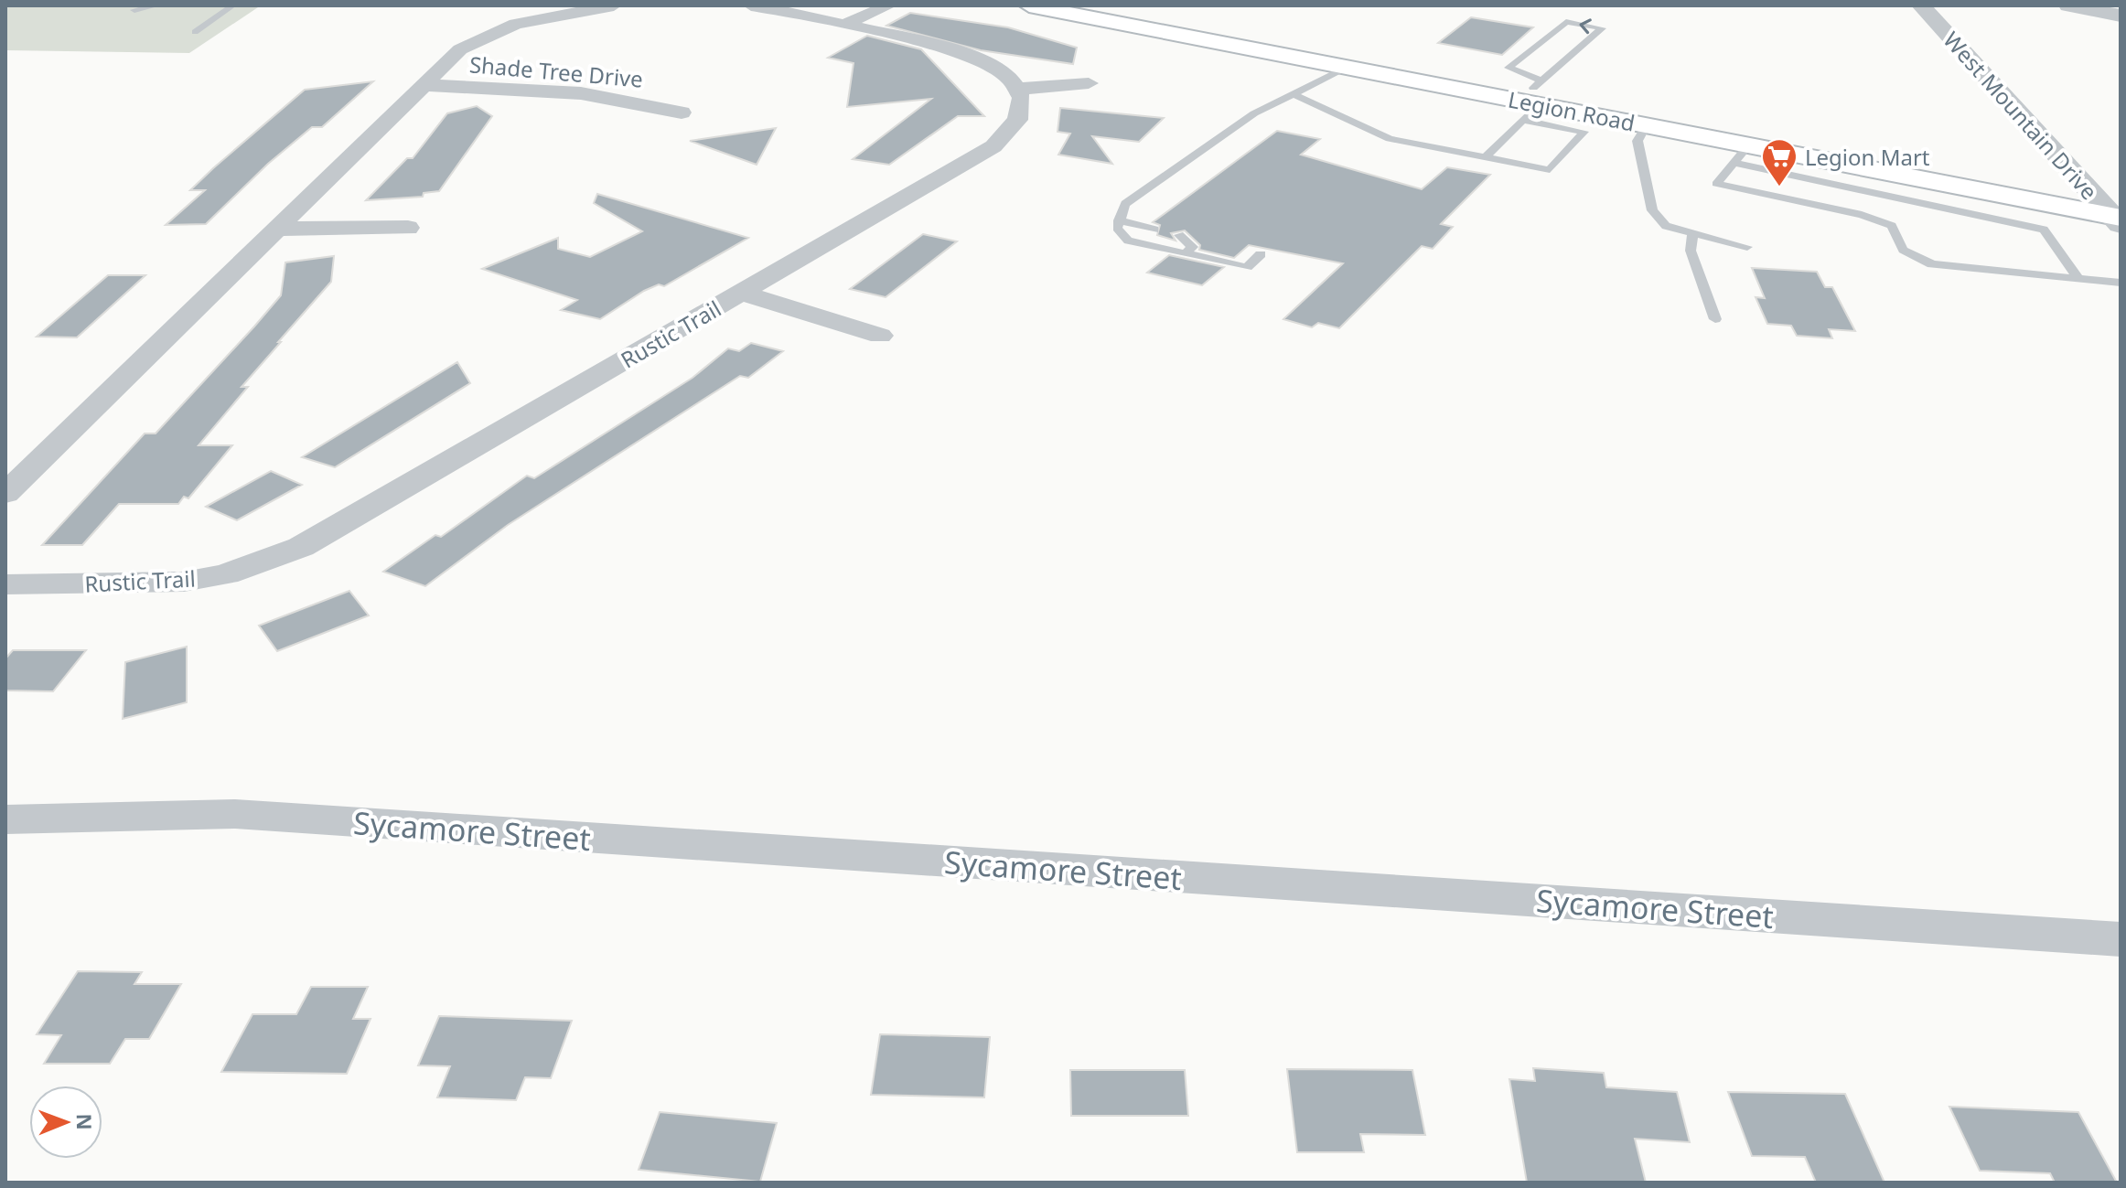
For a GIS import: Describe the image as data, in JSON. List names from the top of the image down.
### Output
{
  "streets": {
    "main road": ["Legion Road"],
    "street": [
      "Shade Tree Drive",
      "West Mountain Drive",
      "Rustic Trail",
      "Sycamore Street"
    ]
  },
  "crossings": [
    ["Legion Road", "West Mountain Drive"]
  ],
  "places": {
    "supermarket": ["Legion Mart"]
  },
  "north": "right"
}
